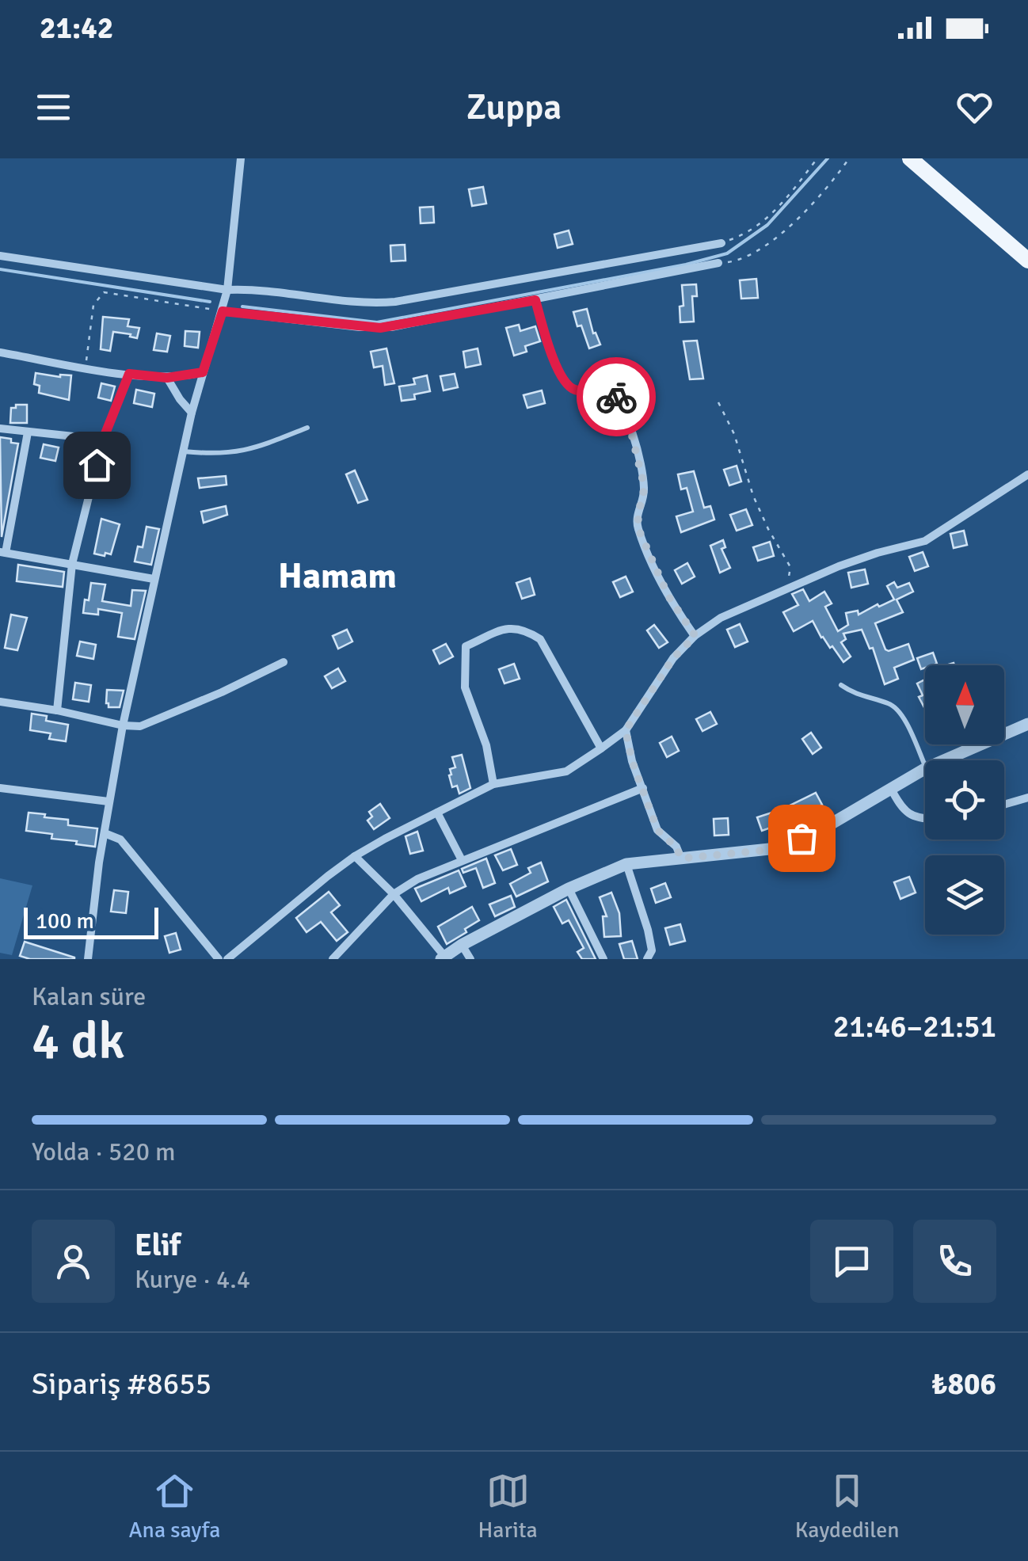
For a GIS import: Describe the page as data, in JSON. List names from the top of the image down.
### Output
{
  "districts": ["Hamam"],
  "scale_bar": "100 m",
  "north": "top",
  "page": {
    "status": "21:42",
    "header": "Zuppa",
    "scale": "100 m",
    "heading": ["4 dk", "Kalan süre", "21:46–21:51"],
    "panel": [
      "Elif",
      "Kurye · 4.4",
      "Sipariş #8655",
      "₺806"
    ],
    "bar": "Yolda · 520 m",
    "tabs": ["Ana sayfa", "Harita", "Kaydedilen"]
  }
}
